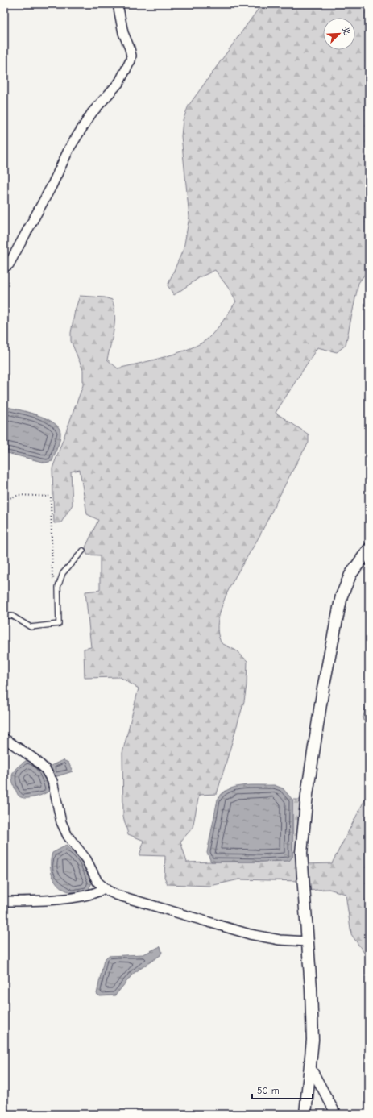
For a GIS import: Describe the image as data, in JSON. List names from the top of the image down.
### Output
{
  "scale_bar": "50 m",
  "north": "top right"
}
